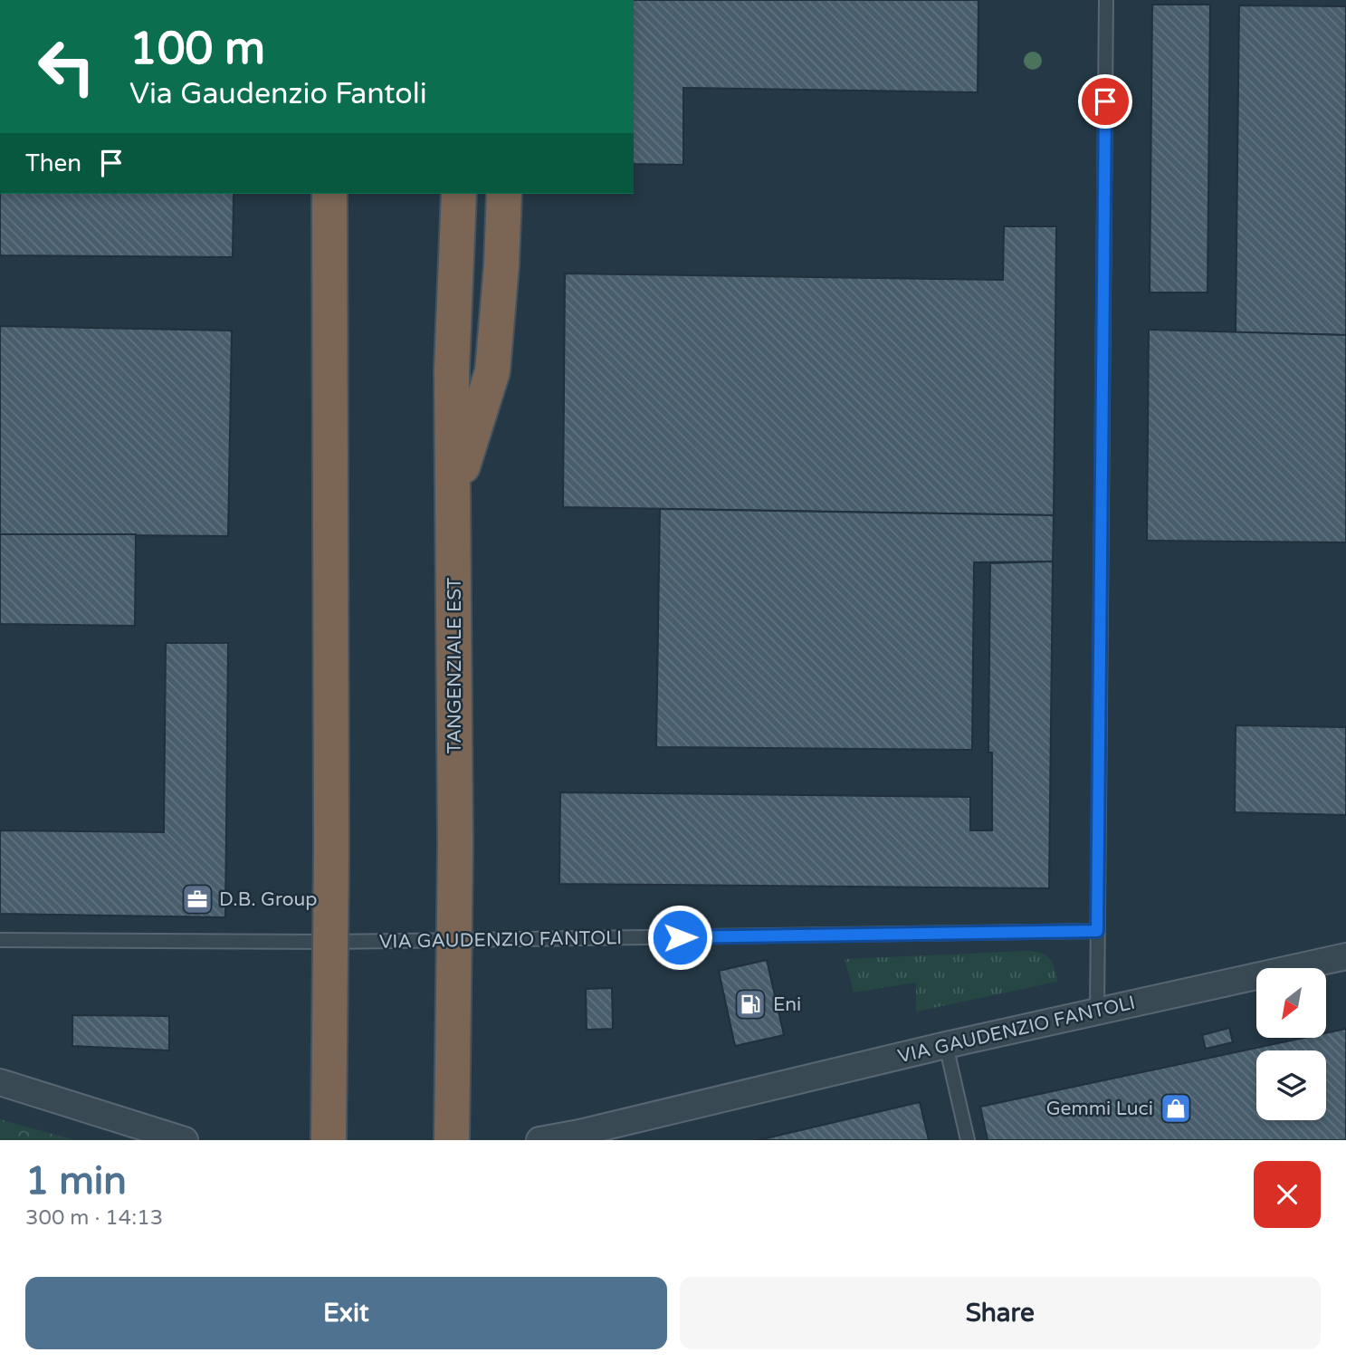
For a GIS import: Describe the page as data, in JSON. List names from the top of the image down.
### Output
{
  "streets": {
    "highway": ["TANGENZIALE EST"],
    "street": ["VIA GAUDENZIO FANTOLI"]
  },
  "places": {
    "office": ["D.B. Group"],
    "fuel station": ["Eni"],
    "shop": ["Gemmi Luci"]
  },
  "north": "bottom left",
  "page": {
    "turn": ["100 m", "Via Gaudenzio Fantoli"],
    "then": "Then",
    "heading": ["1 min", "300 m · 14:13"],
    "buttons": ["Exit", "Share"]
  }
}
